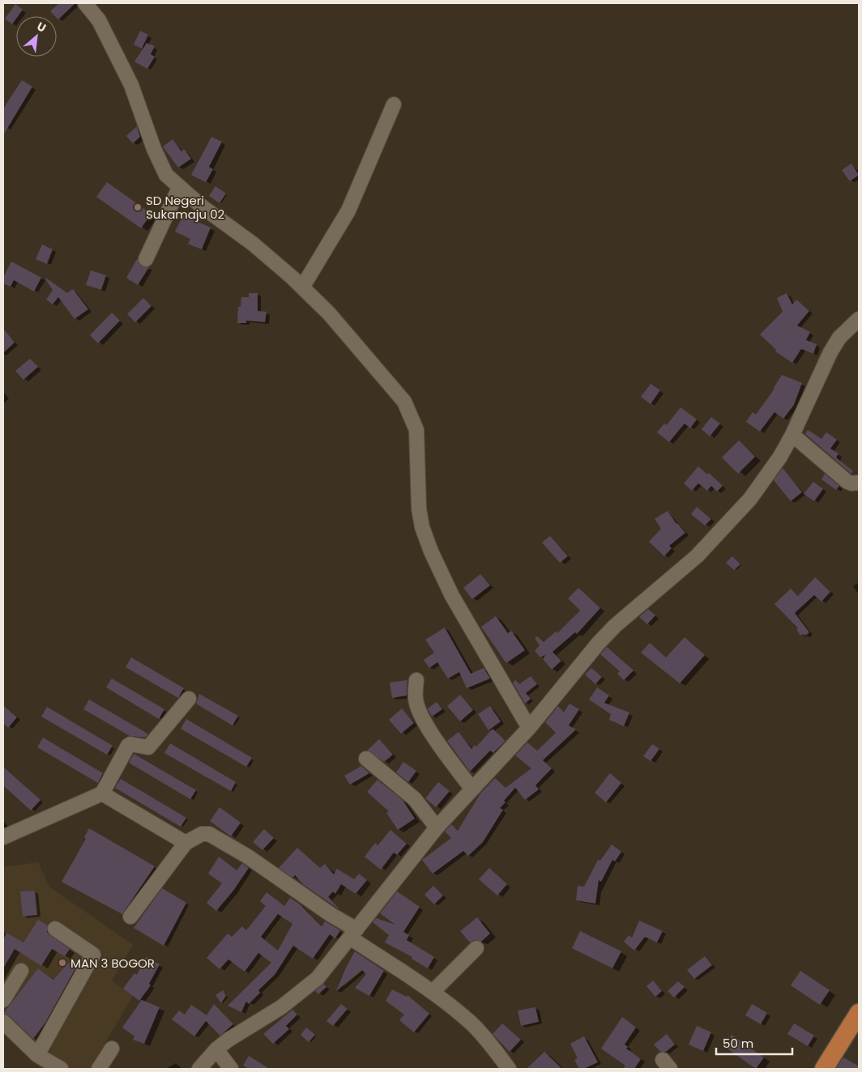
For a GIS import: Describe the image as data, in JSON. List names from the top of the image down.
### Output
{
  "places": ["SD Negeri Sukamaju 02", "MAN 3 BOGOR"],
  "scale_bar": "50 m",
  "north": "top right"
}
